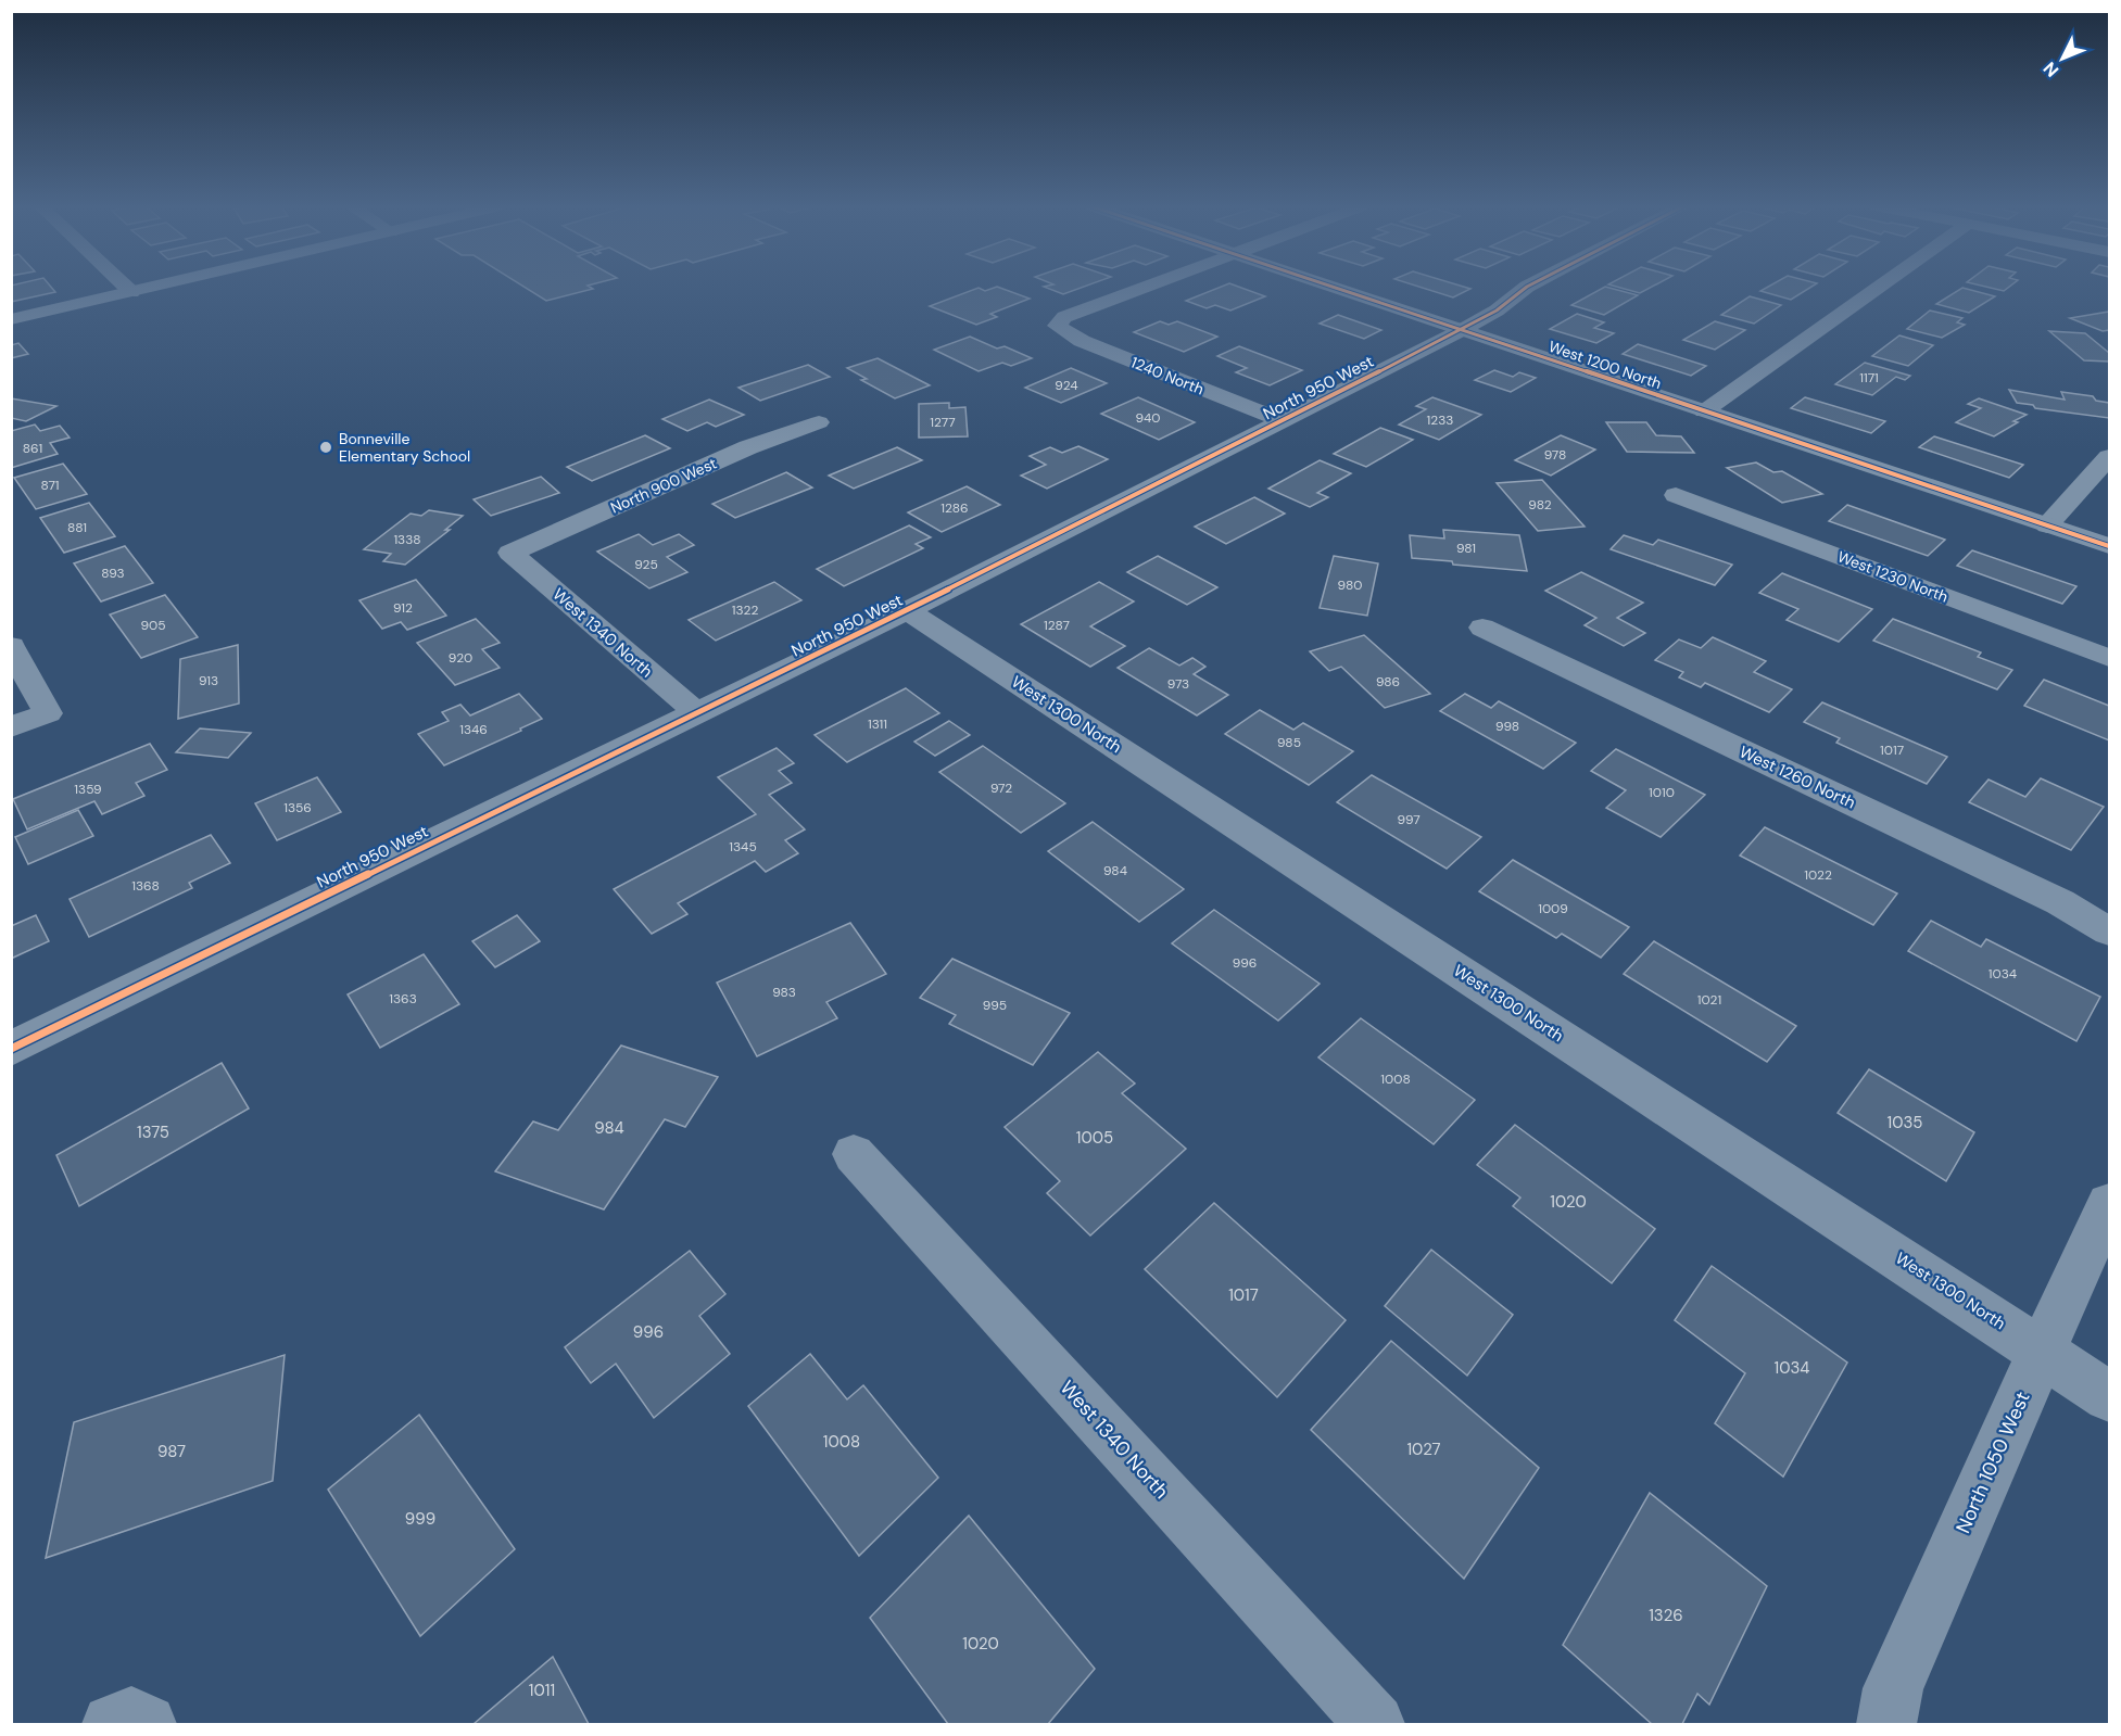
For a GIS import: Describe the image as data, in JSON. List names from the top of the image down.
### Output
{
  "streets": {
    "street": [
      "West 1200 North",
      "1240 North",
      "North 950 West",
      "North 900 West",
      "West 1230 North",
      "West 1340 North",
      "West 1300 North",
      "West 1260 North",
      "North 1050 West"
    ]
  },
  "crossings": [
    ["West 1200 North", "North 950 West"],
    ["1240 North", "North 950 West"],
    ["North 950 West", "West 1340 North"],
    ["North 950 West", "West 1300 North"],
    ["North 900 West", "West 1340 North"],
    ["West 1300 North", "North 1050 West"]
  ],
  "places": ["Bonneville Elementary School"],
  "house_numbers": [
    "1171",
    "924",
    "940",
    "1233",
    "1277",
    "861",
    "978",
    "871",
    "982",
    "1286",
    "881",
    "1338",
    "981",
    "925",
    "893",
    "980",
    "912",
    "1322",
    "905",
    "1287",
    "920",
    "913",
    "986",
    "973",
    "1311",
    "998",
    "1346",
    "985",
    "1017",
    "972",
    "1359",
    "1010",
    "1356",
    "997",
    "1345",
    "984",
    "1022",
    "1368",
    "1009",
    "996",
    "1034",
    "983",
    "1363",
    "1021",
    "995",
    "1008",
    "1035",
    "984",
    "1375",
    "1005",
    "1020",
    "1017",
    "996",
    "1034",
    "1008",
    "1027",
    "987",
    "999",
    "1326",
    "1020",
    "1011"
  ],
  "north": "bottom left"
}
